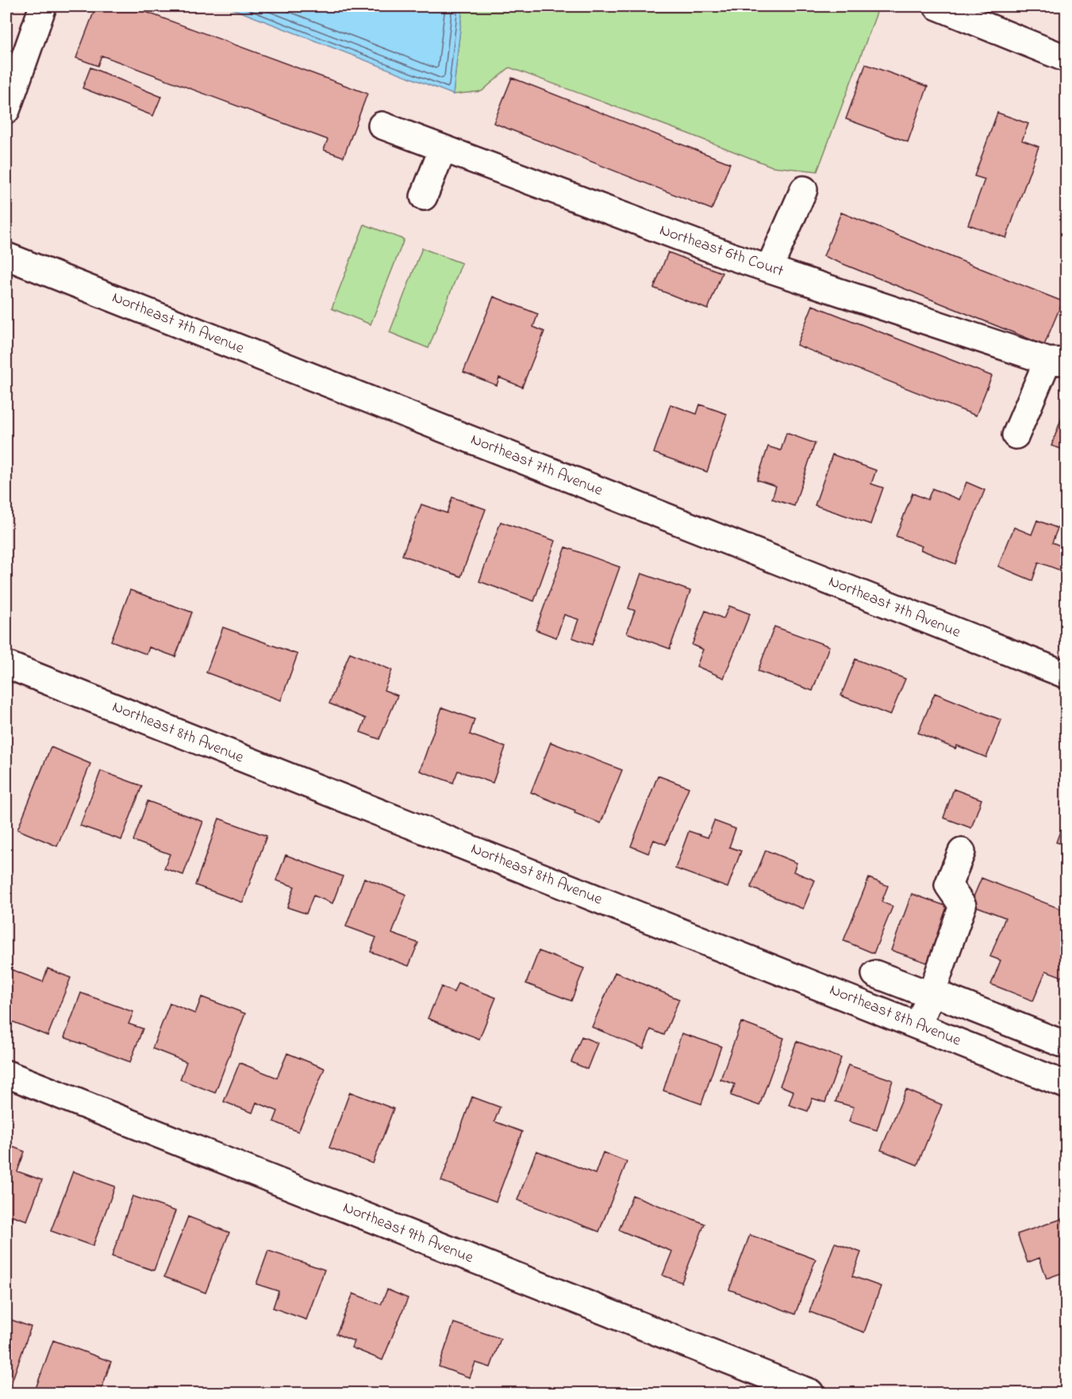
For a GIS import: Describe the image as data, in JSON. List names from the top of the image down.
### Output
{
  "streets": {
    "street": [
      "Northeast 6th Court",
      "Northeast 7th Avenue",
      "Northeast 8th Avenue",
      "Northeast 9th Avenue"
    ]
  }
}
